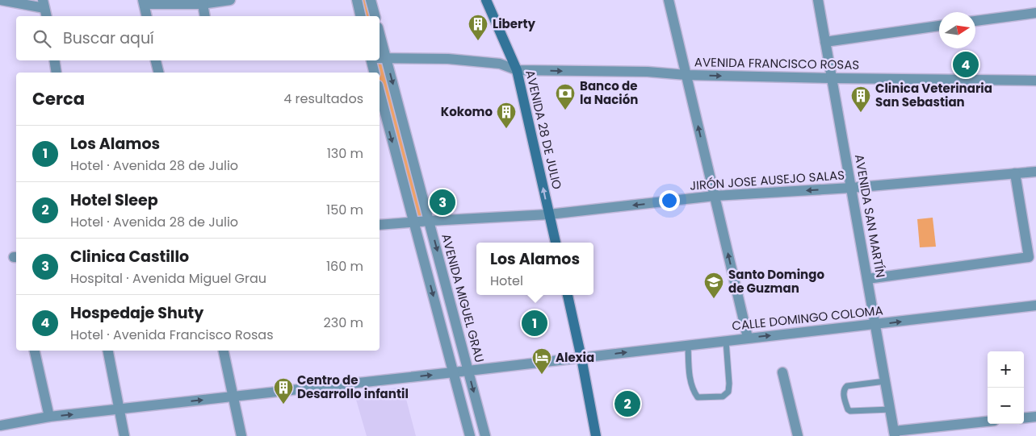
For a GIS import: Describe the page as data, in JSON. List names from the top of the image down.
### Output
{
  "streets": {
    "main road": ["AVENIDA 28 DE JULIO"],
    "street": [
      "AVENIDA FRANCISCO ROSAS",
      "JIRÓN JOSE AUSEJO SALAS",
      "AVENIDA SAN MARTÍN",
      "AVENIDA MIGUEL GRAU",
      "CALLE DOMINGO COLOMA"
    ]
  },
  "crossings": [
    ["AVENIDA FRANCISCO ROSAS", "AVENIDA 28 DE JULIO"],
    ["AVENIDA FRANCISCO ROSAS", "AVENIDA SAN MARTÍN"],
    ["AVENIDA FRANCISCO ROSAS", "AVENIDA MIGUEL GRAU"],
    ["AVENIDA 28 DE JULIO", "JIRÓN JOSE AUSEJO SALAS"],
    ["JIRÓN JOSE AUSEJO SALAS", "AVENIDA SAN MARTÍN"],
    ["JIRÓN JOSE AUSEJO SALAS", "AVENIDA MIGUEL GRAU"],
    ["AVENIDA SAN MARTÍN", "CALLE DOMINGO COLOMA"],
    ["AVENIDA MIGUEL GRAU", "CALLE DOMINGO COLOMA"]
  ],
  "one_way": [
    "AVENIDA FRANCISCO ROSAS",
    "AVENIDA 28 DE JULIO",
    "JIRÓN JOSE AUSEJO SALAS",
    "CALLE DOMINGO COLOMA"
  ],
  "places": {
    "building": [
      "Liberty",
      "Clinica Veterinaria San Sebastian",
      "Kokomo",
      "Centro de Desarrollo infantil"
    ],
    "bank": ["Banco de la Nación"],
    "school or university": ["Santo Domingo de Guzman"],
    "hotel": ["Alexia"]
  },
  "north": "right",
  "page": {
    "search": "Buscar aquí",
    "pins": [
      "4",
      "3",
      "1",
      "2"
    ],
    "heading": ["Cerca", "4 resultados"],
    "list": [
      {
        "mark": "1",
        "name": "Los Alamos",
        "note": "Hotel · Avenida 28 de Julio",
        "value": "130 m"
      },
      {
        "mark": "2",
        "name": "Hotel Sleep",
        "note": "Hotel · Avenida 28 de Julio",
        "value": "150 m"
      },
      {
        "mark": "3",
        "name": "Clinica Castillo",
        "note": "Hospital · Avenida Miguel Grau",
        "value": "160 m"
      },
      {
        "mark": "4",
        "name": "Hospedaje Shuty",
        "note": "Hotel · Avenida Francisco Rosas",
        "value": "230 m"
      }
    ],
    "popup": ["Los Alamos", "Hotel"],
    "map_buttons": ["+", "−"]
  }
}
